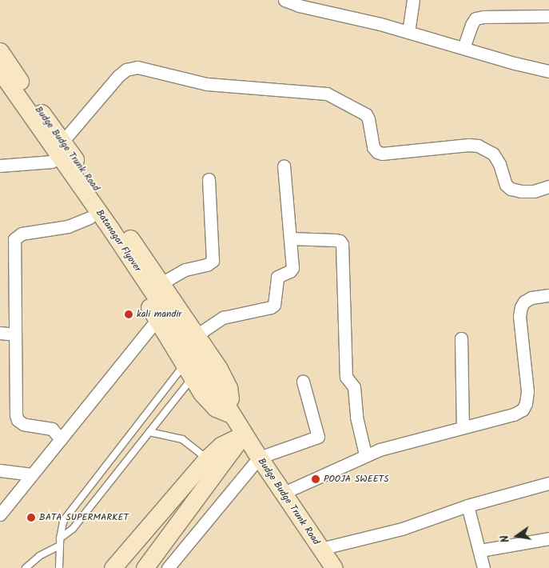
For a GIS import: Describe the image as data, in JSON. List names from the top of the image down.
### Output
{
  "streets": {
    "street": ["Budge Budge Trunk Road", "Batanagar Flyover"]
  },
  "crossings": [
    ["Budge Budge Trunk Road", "Batanagar Flyover"]
  ],
  "places": ["kali mandir", "POOJA SWEETS", "BATA SUPERMARKET"],
  "north": "left"
}
